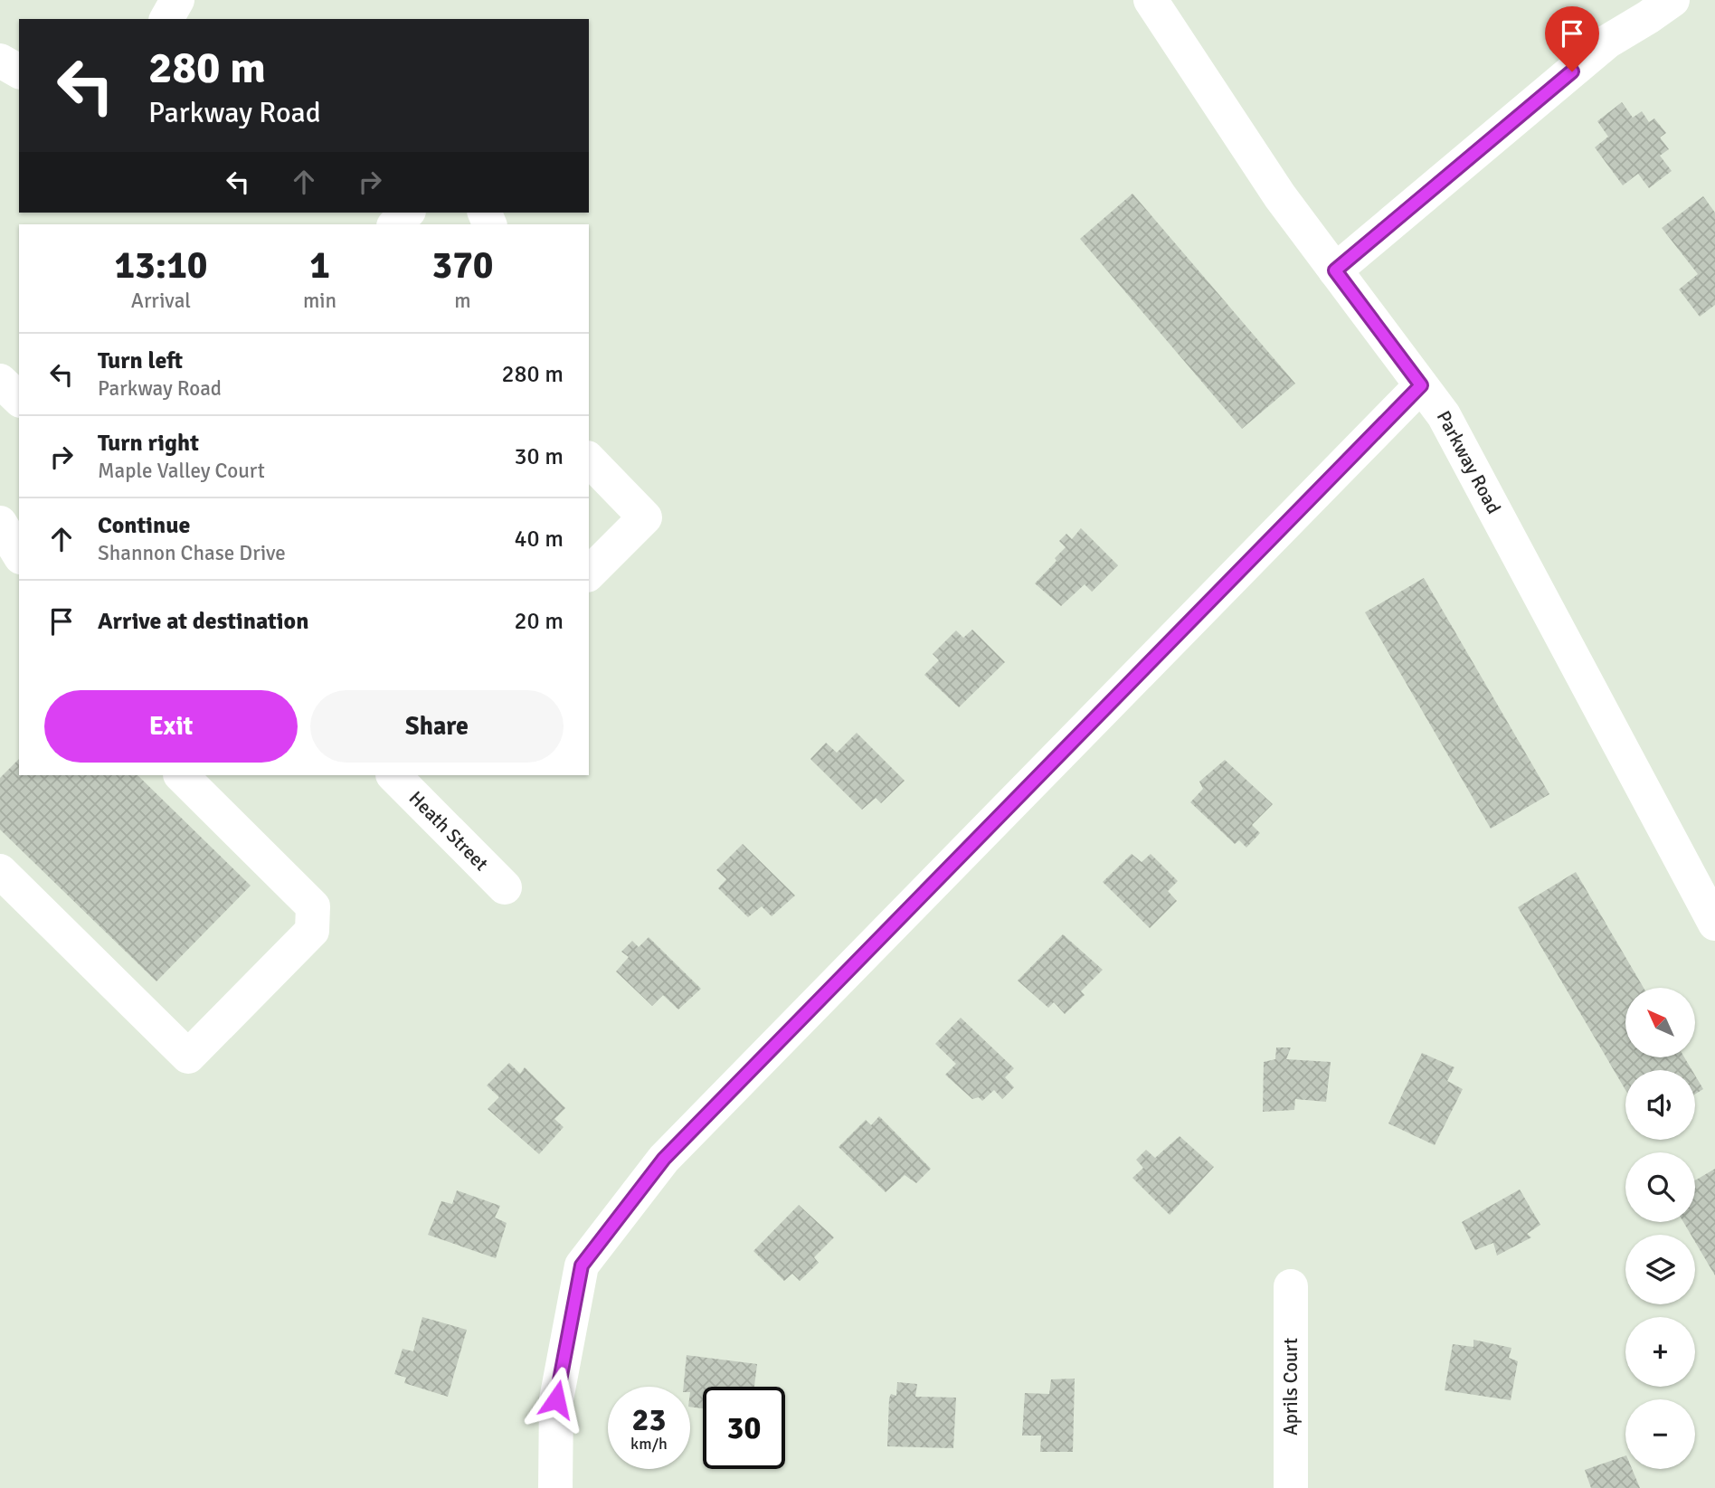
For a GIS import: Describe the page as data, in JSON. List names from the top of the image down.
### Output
{
  "streets": {
    "street": ["Parkway Road", "Heath Street", "Aprils Court"]
  },
  "north": "top left",
  "page": {
    "turn": ["280 m", "Parkway Road"],
    "eta": [
      "13:10",
      "Arrival",
      "1",
      "min",
      "370",
      "m"
    ],
    "list": [
      {
        "name": "Turn left",
        "note": "Parkway Road",
        "value": "280 m"
      },
      {
        "name": "Turn right",
        "note": "Maple Valley Court",
        "value": "30 m"
      },
      {
        "name": "Continue",
        "note": "Shannon Chase Drive",
        "value": "40 m"
      },
      {
        "name": "Arrive at destination",
        "value": "20 m"
      }
    ],
    "buttons": ["Exit", "Share"],
    "map_buttons": ["+", "−"],
    "speed": "23 km/h",
    "limit": "30"
  }
}
